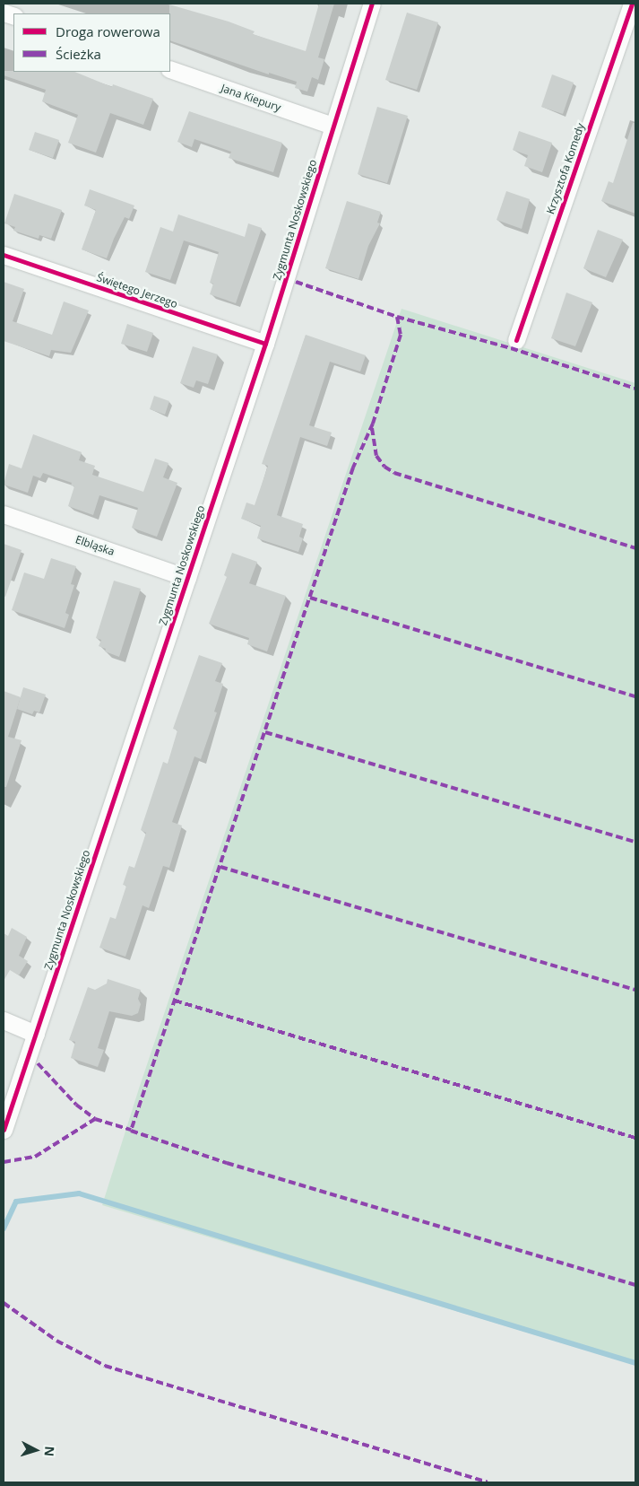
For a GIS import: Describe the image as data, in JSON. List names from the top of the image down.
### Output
{
  "streets": {
    "street": [
      "Jana Kiepury",
      "Krzysztofa Komedy",
      "Zygmunta Noskowskiego",
      "Świętego Jerzego",
      "Elbląska"
    ]
  },
  "crossings": [
    ["Jana Kiepury", "Zygmunta Noskowskiego"],
    ["Zygmunta Noskowskiego", "Świętego Jerzego"],
    ["Zygmunta Noskowskiego", "Elbląska"]
  ],
  "legend": ["Droga rowerowa", "Ścieżka"],
  "north": "right"
}
